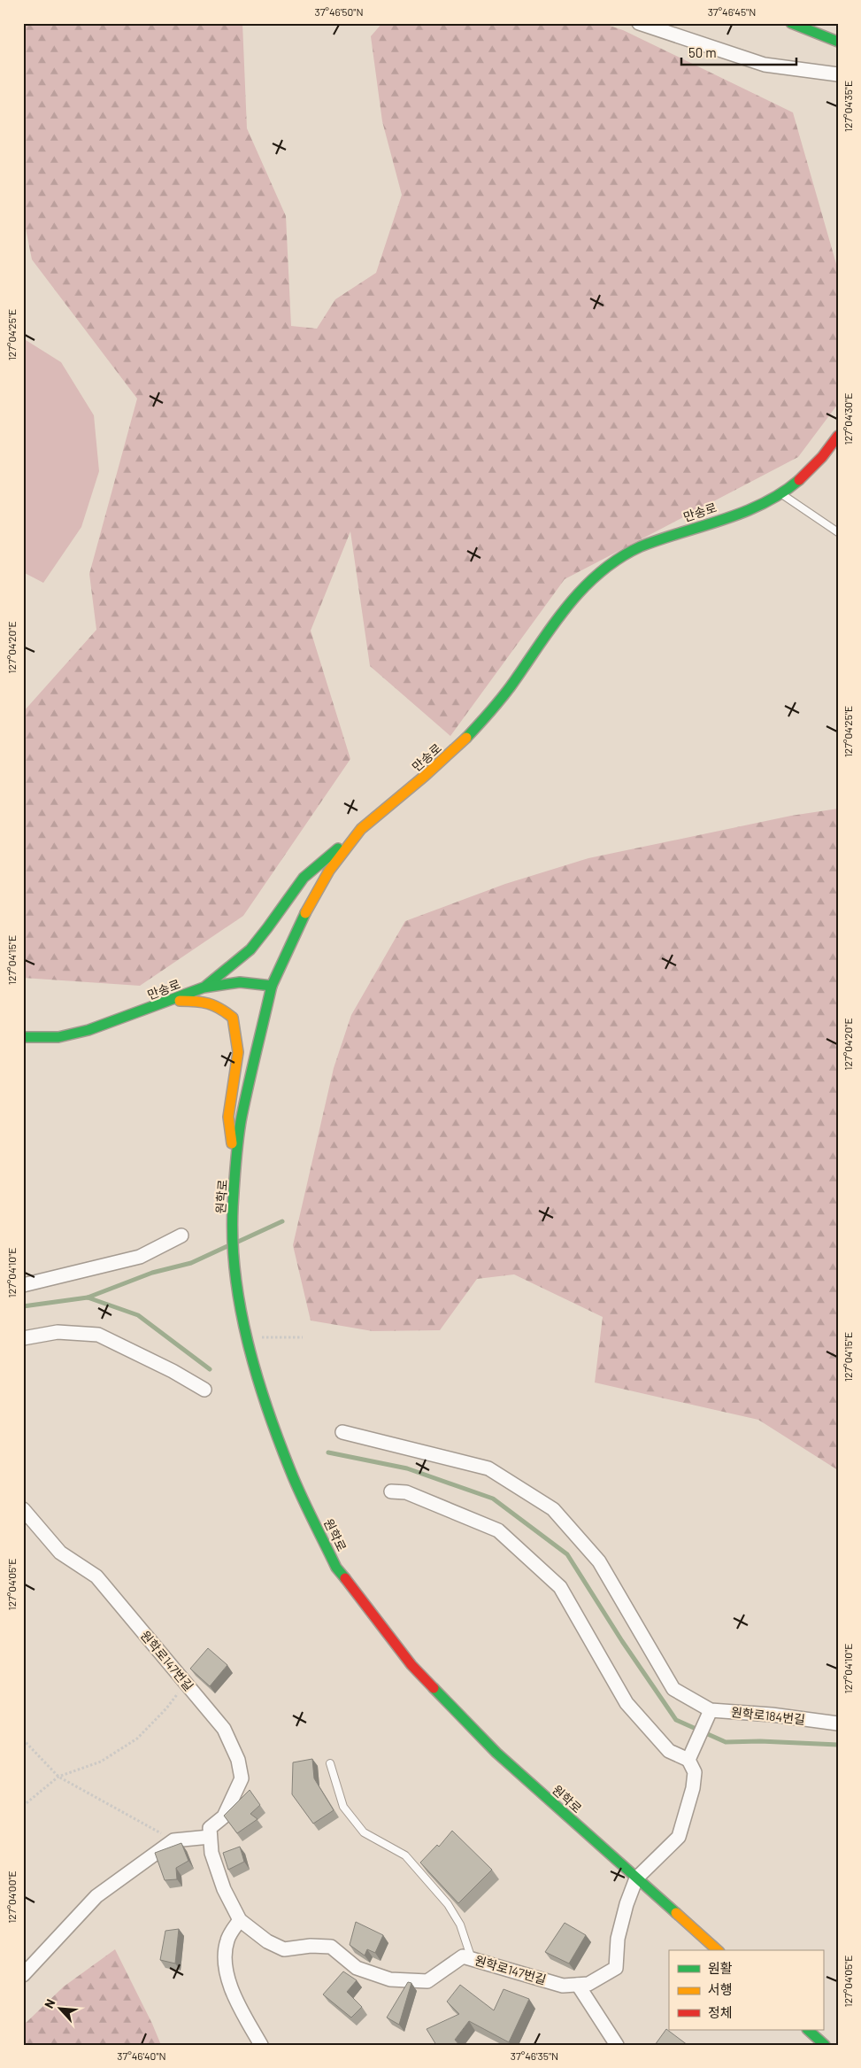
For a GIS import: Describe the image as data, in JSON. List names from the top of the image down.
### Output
{
  "streets": {
    "main road": ["만송로", "원학로"],
    "street": ["원학로147번길", "원학로184번길"]
  },
  "crossings": [
    ["만송로", "원학로"],
    ["원학로", "원학로147번길"]
  ],
  "legend": ["원활", "서행", "정체"],
  "scale_bar": "50 m",
  "north": "top left",
  "coordinates": [
    "37°46'50\"N",
    "37°46'45\"N",
    "127°04'35\"E",
    "127°04'25\"E",
    "127°04'30\"E",
    "127°04'20\"E",
    "127°04'15\"E",
    "127°04'10\"E",
    "127°04'05\"E",
    "127°04'00\"E",
    "37°46'40\"N",
    "37°46'35\"N"
  ]
}
